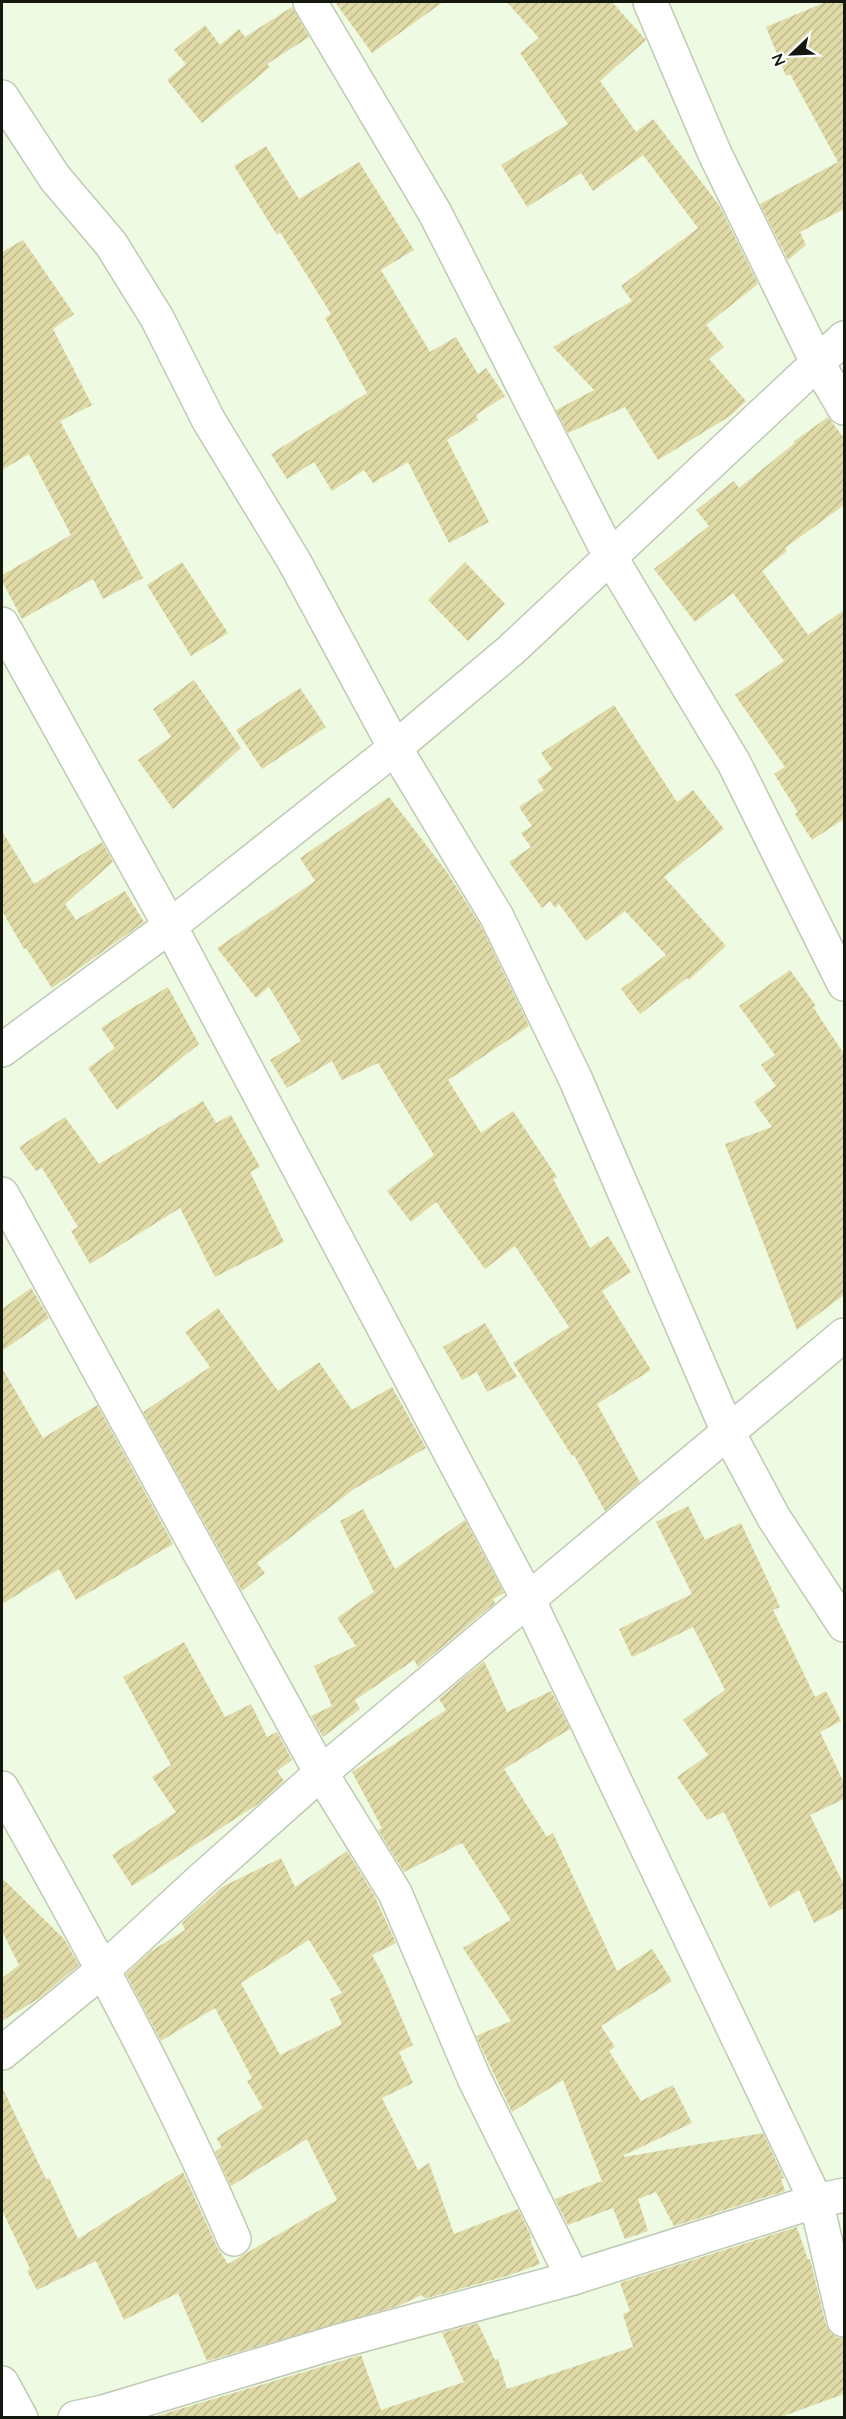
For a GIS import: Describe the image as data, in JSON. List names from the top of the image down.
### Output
{
  "north": "bottom left"
}
